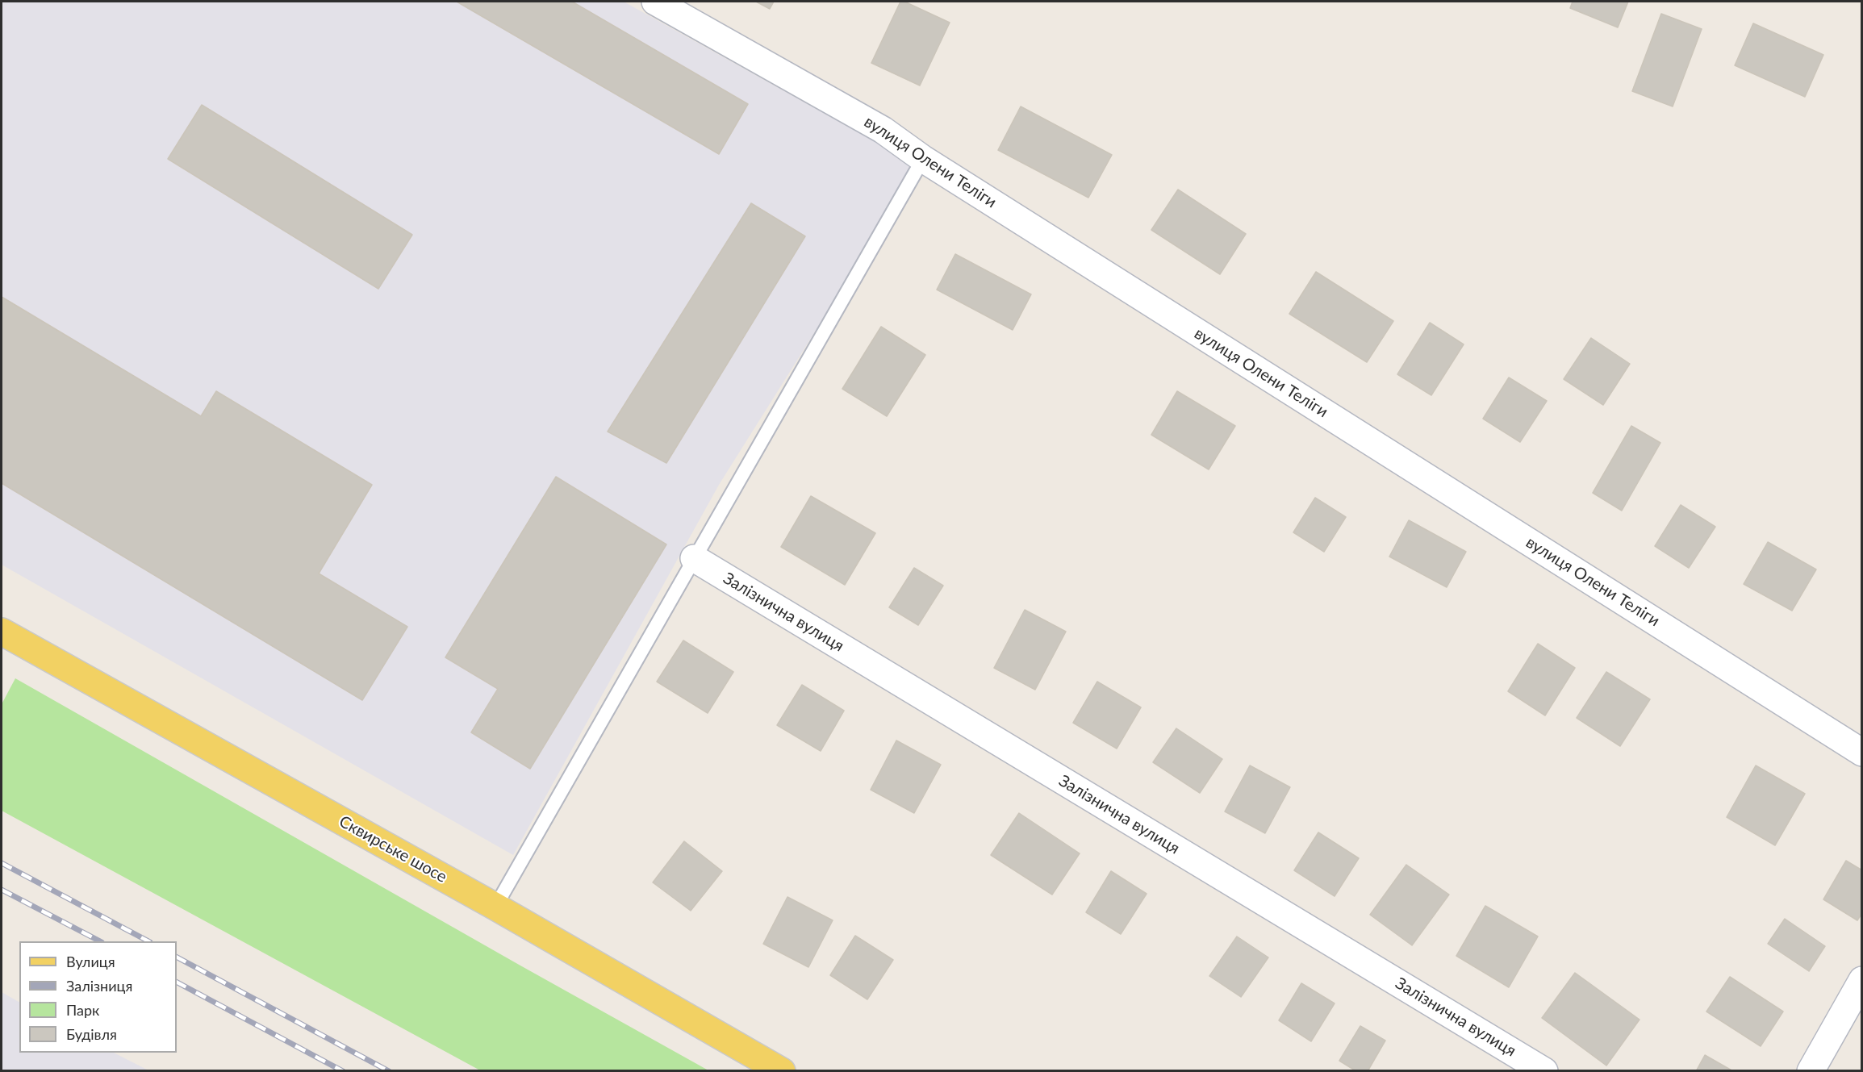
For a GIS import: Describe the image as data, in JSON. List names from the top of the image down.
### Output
{
  "streets": {
    "main road": ["Сквирське шосе"],
    "street": ["вулиця Олени Теліги", "Залізнична вулиця"]
  },
  "legend": [
    "Вулиця",
    "Залізниця",
    "Парк",
    "Будівля"
  ]
}
